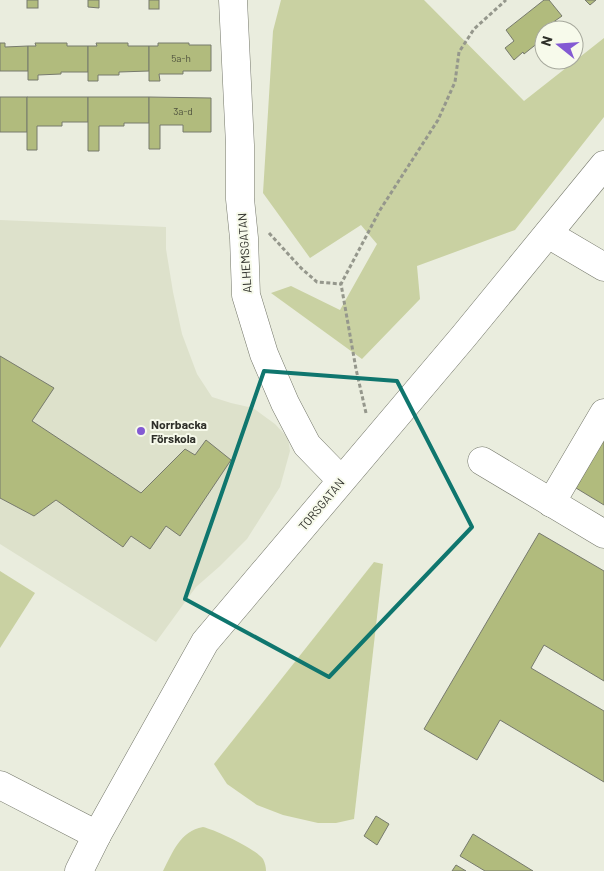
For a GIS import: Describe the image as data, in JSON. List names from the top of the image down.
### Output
{
  "streets": {
    "main road": ["ALHEMSGATAN", "TORSGATAN"]
  },
  "crossings": [
    ["ALHEMSGATAN", "TORSGATAN"]
  ],
  "places": ["Norrbacka Förskola"],
  "house_numbers": ["5a-h", "3a-d"],
  "north": "left"
}
